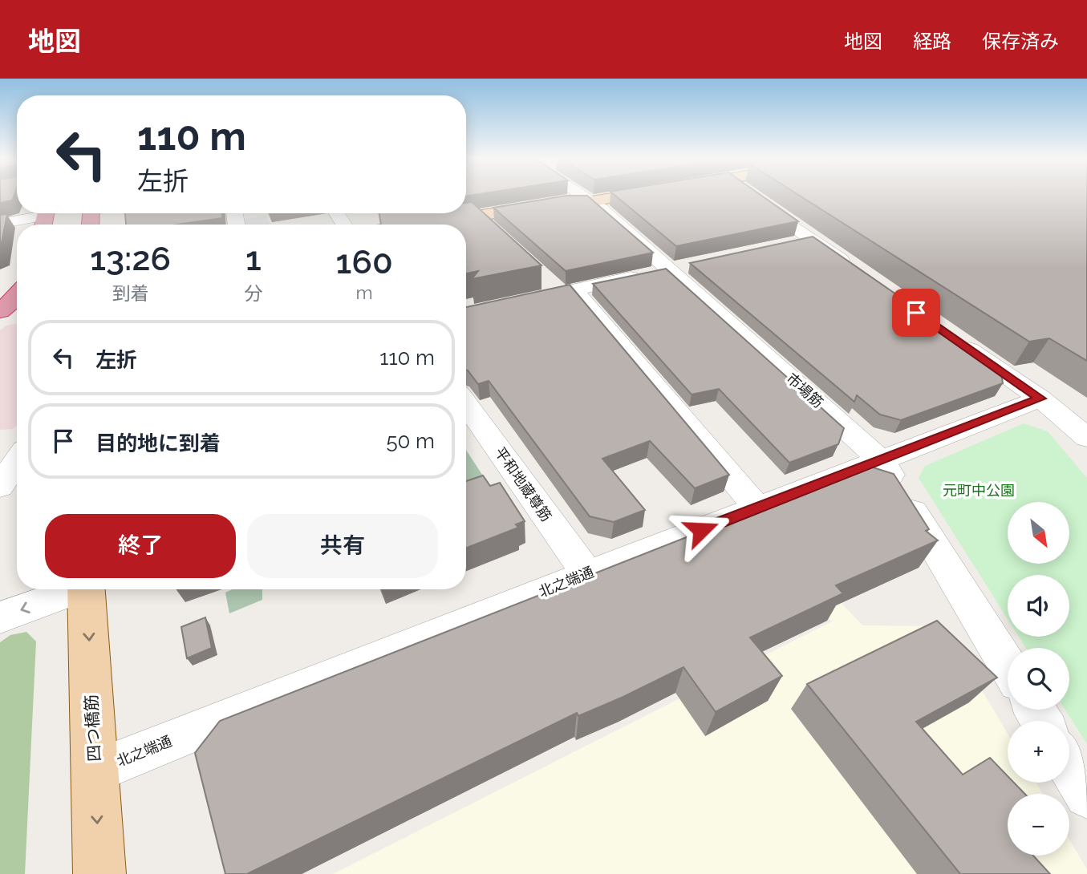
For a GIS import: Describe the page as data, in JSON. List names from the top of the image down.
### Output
{
  "streets": {
    "main road": ["四つ橋筋"],
    "street": ["市場筋", "平和地蔵尊筋", "北之端通"]
  },
  "crossings": [
    ["市場筋", "北之端通"],
    ["平和地蔵尊筋", "北之端通"],
    ["北之端通", "四つ橋筋"]
  ],
  "one_way": ["四つ橋筋"],
  "parks": ["元町中公園"],
  "north": "bottom right",
  "page": {
    "header": "地図",
    "nav": ["地図", "経路", "保存済み"],
    "turn": ["110 m", "左折"],
    "eta": [
      "13:26",
      "到着",
      "1",
      "分",
      "160",
      "m"
    ],
    "list": [
      {
        "name": "左折",
        "value": "110 m"
      },
      {
        "name": "目的地に到着",
        "value": "50 m"
      }
    ],
    "map_buttons": ["+", "−"],
    "buttons": ["終了", "共有"]
  }
}
